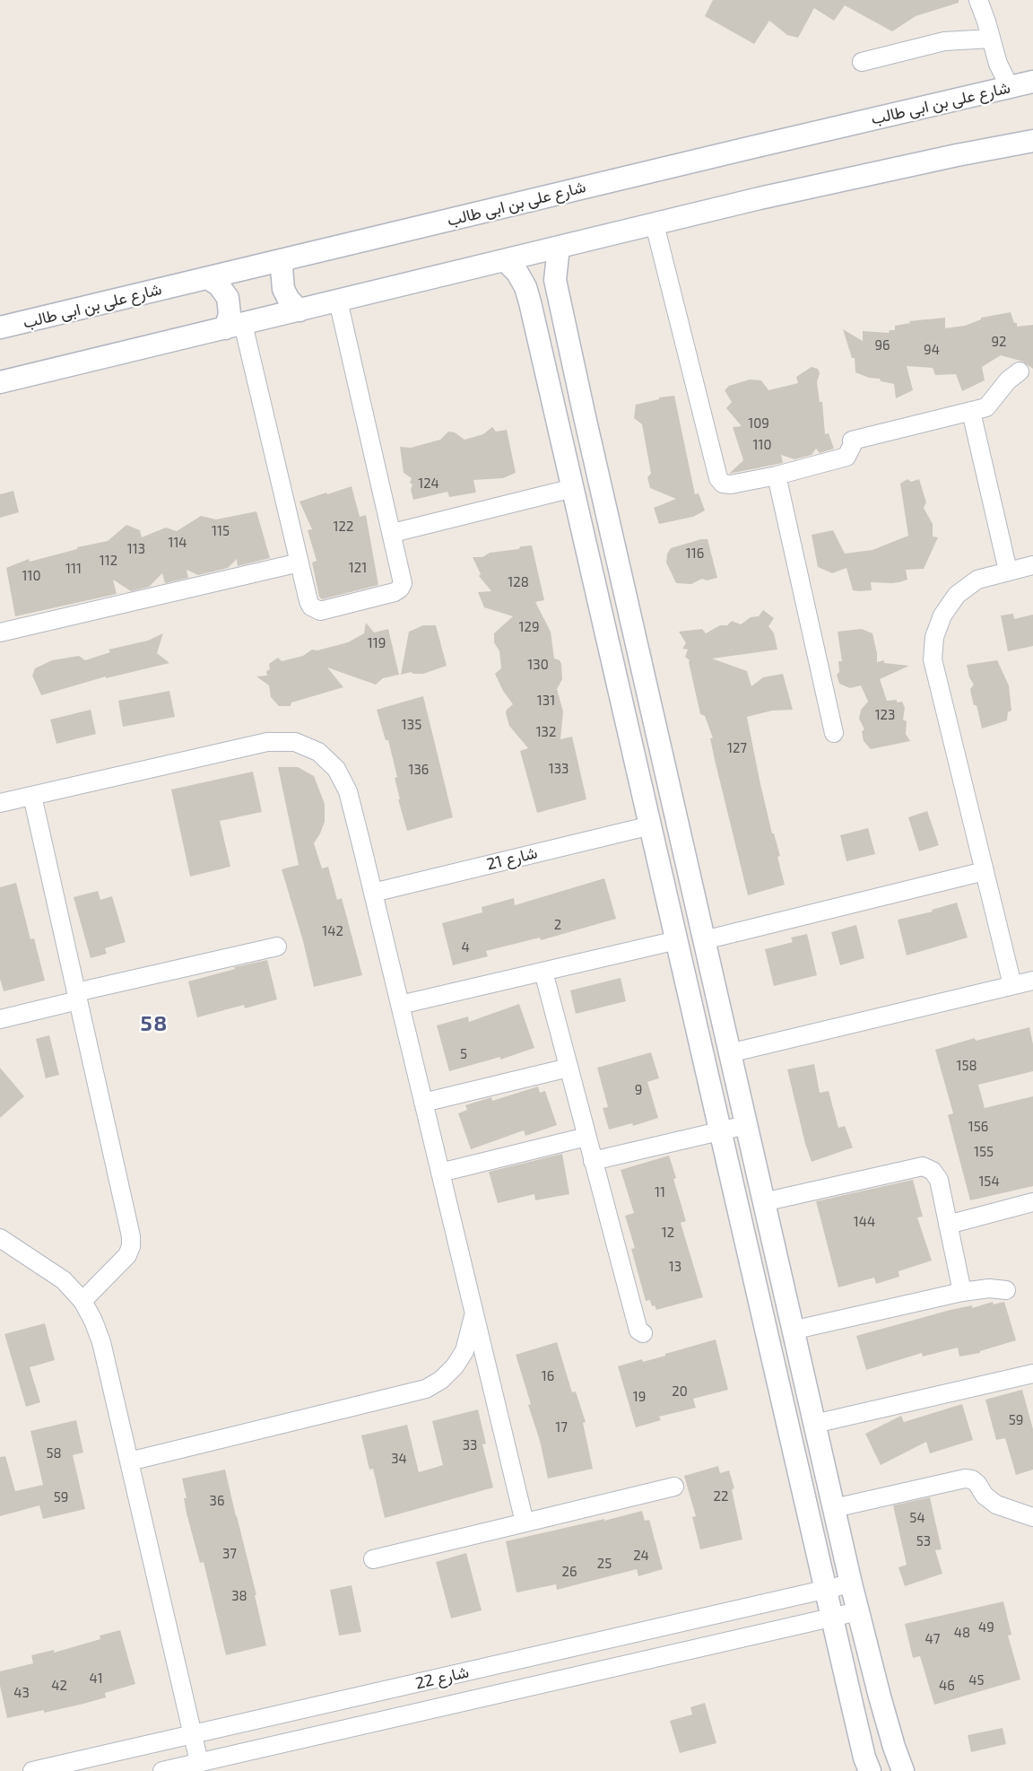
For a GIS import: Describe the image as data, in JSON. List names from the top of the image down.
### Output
{
  "streets": {
    "street": ["شارع على بن ابى طالب", "شارع 21", "شارع 22"]
  },
  "districts": ["58"],
  "house_numbers": [
    "92",
    "96",
    "94",
    "109",
    "110",
    "124",
    "122",
    "115",
    "114",
    "113",
    "116",
    "112",
    "121",
    "111",
    "110",
    "128",
    "129",
    "119",
    "130",
    "131",
    "123",
    "135",
    "132",
    "127",
    "133",
    "136",
    "2",
    "142",
    "4",
    "5",
    "158",
    "9",
    "156",
    "155",
    "154",
    "11",
    "144",
    "12",
    "13",
    "16",
    "20",
    "19",
    "59",
    "17",
    "33",
    "58",
    "34",
    "22",
    "59",
    "36",
    "54",
    "53",
    "37",
    "24",
    "25",
    "26",
    "38",
    "49",
    "48",
    "47",
    "41",
    "45",
    "42",
    "46",
    "43"
  ]
}
